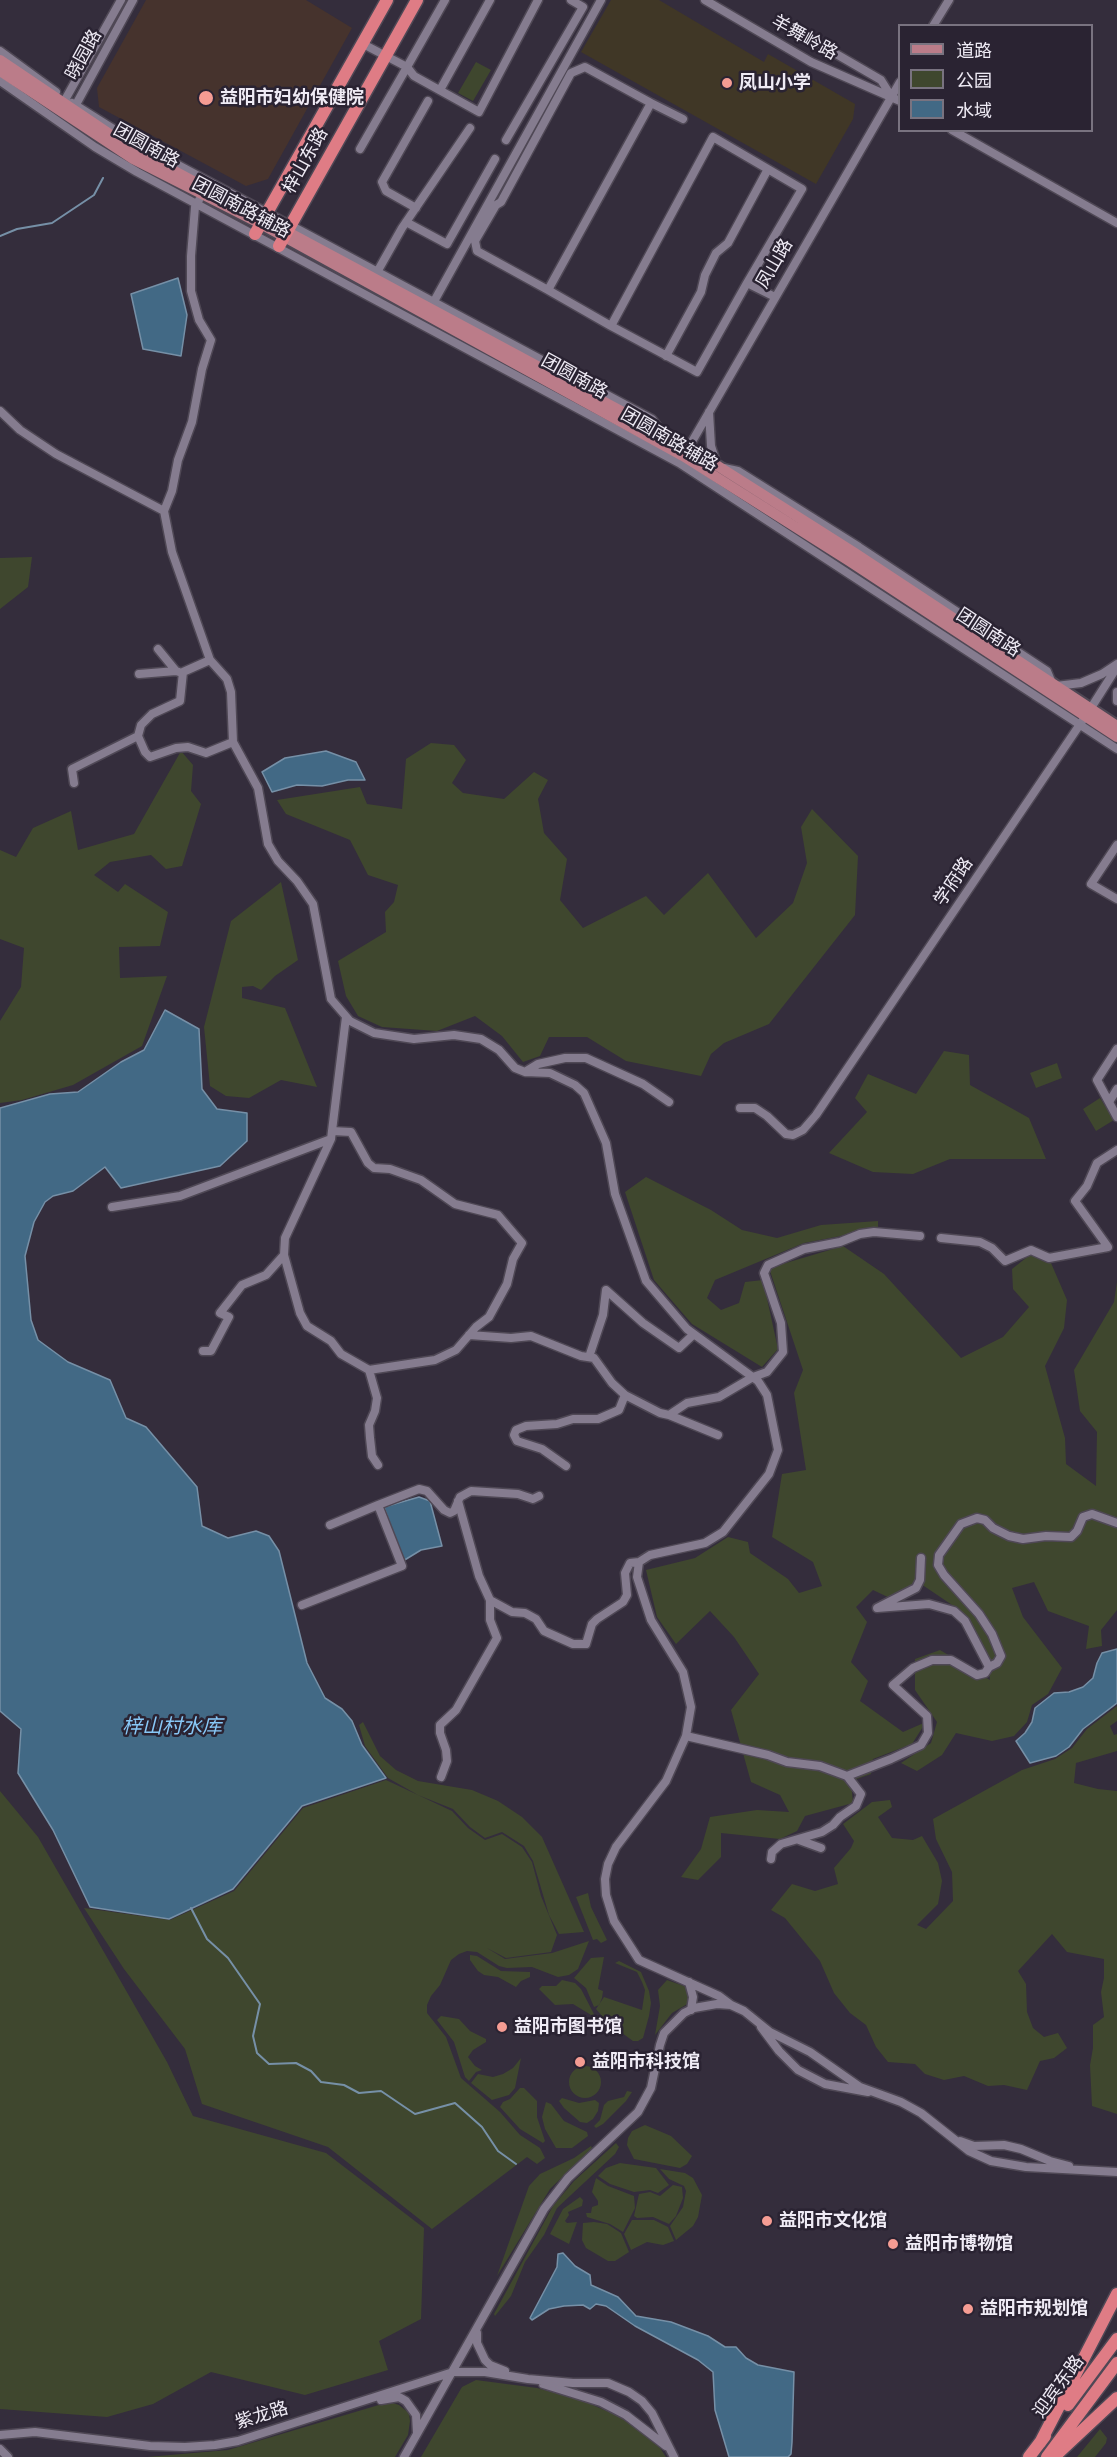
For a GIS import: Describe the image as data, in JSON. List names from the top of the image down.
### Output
{
  "streets": {
    "highway": ["梓山东路", "迎宾东路"],
    "main road": ["团圆南路"],
    "street": [
      "羊舞岭路",
      "晓园路",
      "团圆南路辅路",
      "凤山路",
      "学府路",
      "紫龙路"
    ]
  },
  "crossings": [
    ["羊舞岭路", "凤山路"],
    ["晓园路", "团圆南路"],
    ["晓园路", "团圆南路辅路"],
    ["团圆南路", "梓山东路"],
    ["团圆南路", "团圆南路辅路"],
    ["团圆南路", "凤山路"],
    ["团圆南路", "学府路"],
    ["梓山东路", "团圆南路辅路"]
  ],
  "water": ["梓山村水库"],
  "places": [
    "凤山小学",
    "益阳市妇幼保健院",
    "益阳市图书馆",
    "益阳市科技馆",
    "益阳市文化馆",
    "益阳市博物馆",
    "益阳市规划馆"
  ],
  "legend": ["道路", "公园", "水域"]
}
